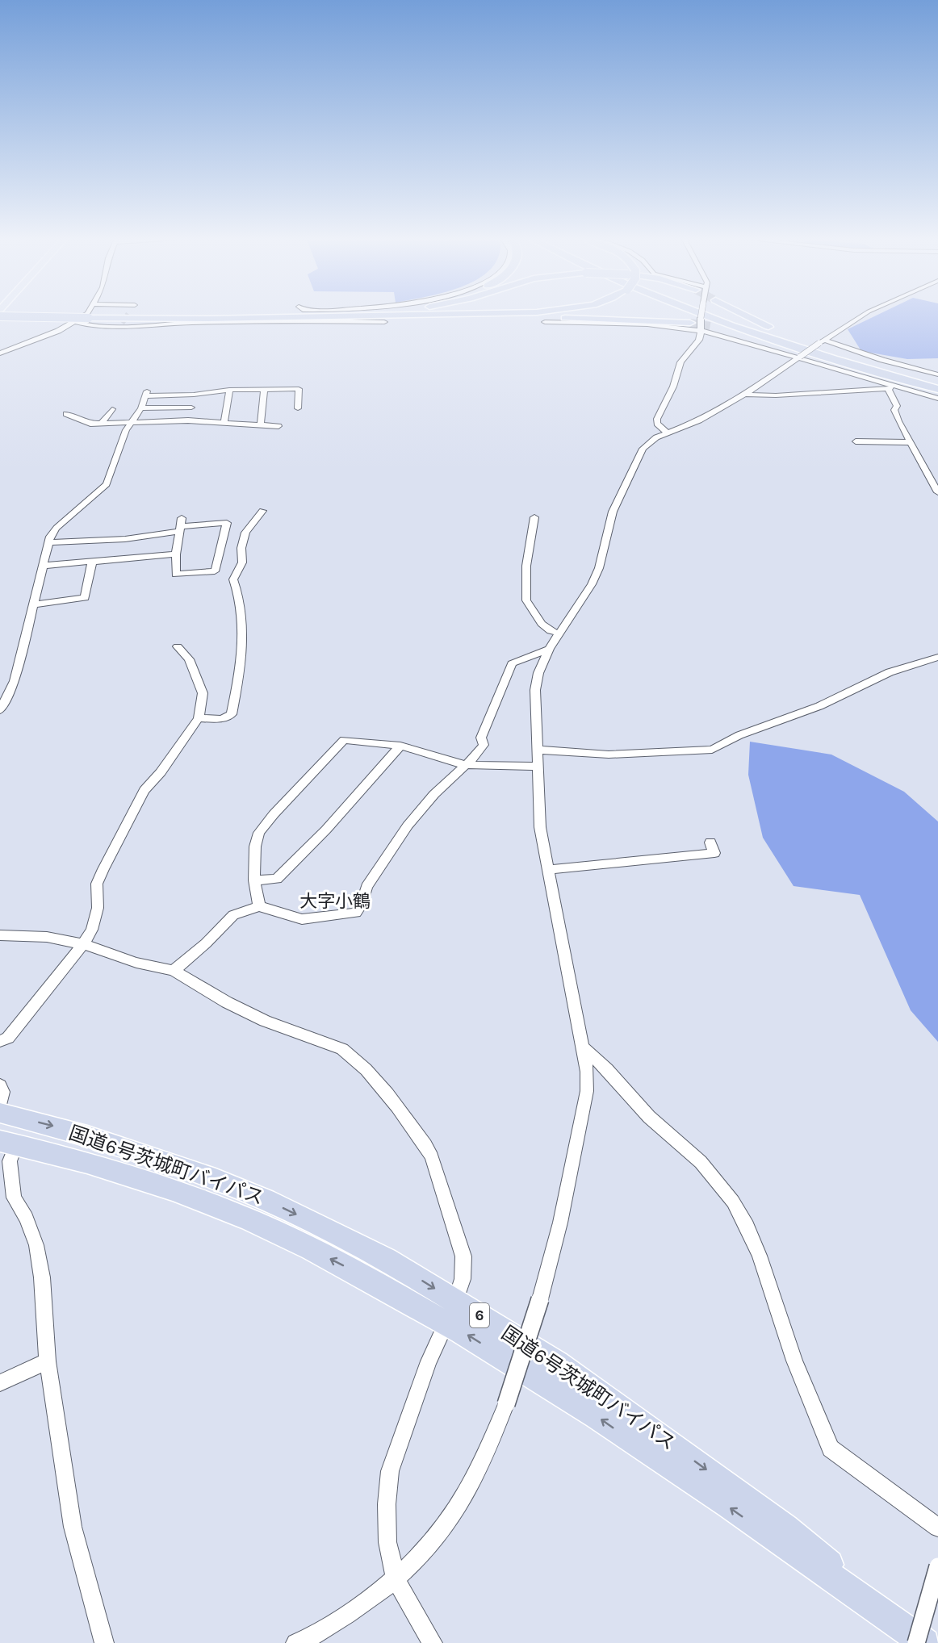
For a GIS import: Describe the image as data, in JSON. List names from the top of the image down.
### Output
{
  "streets": {
    "highway": ["国道6号茨城町バイパス", "6"]
  },
  "districts": ["大字小鶴"]
}
